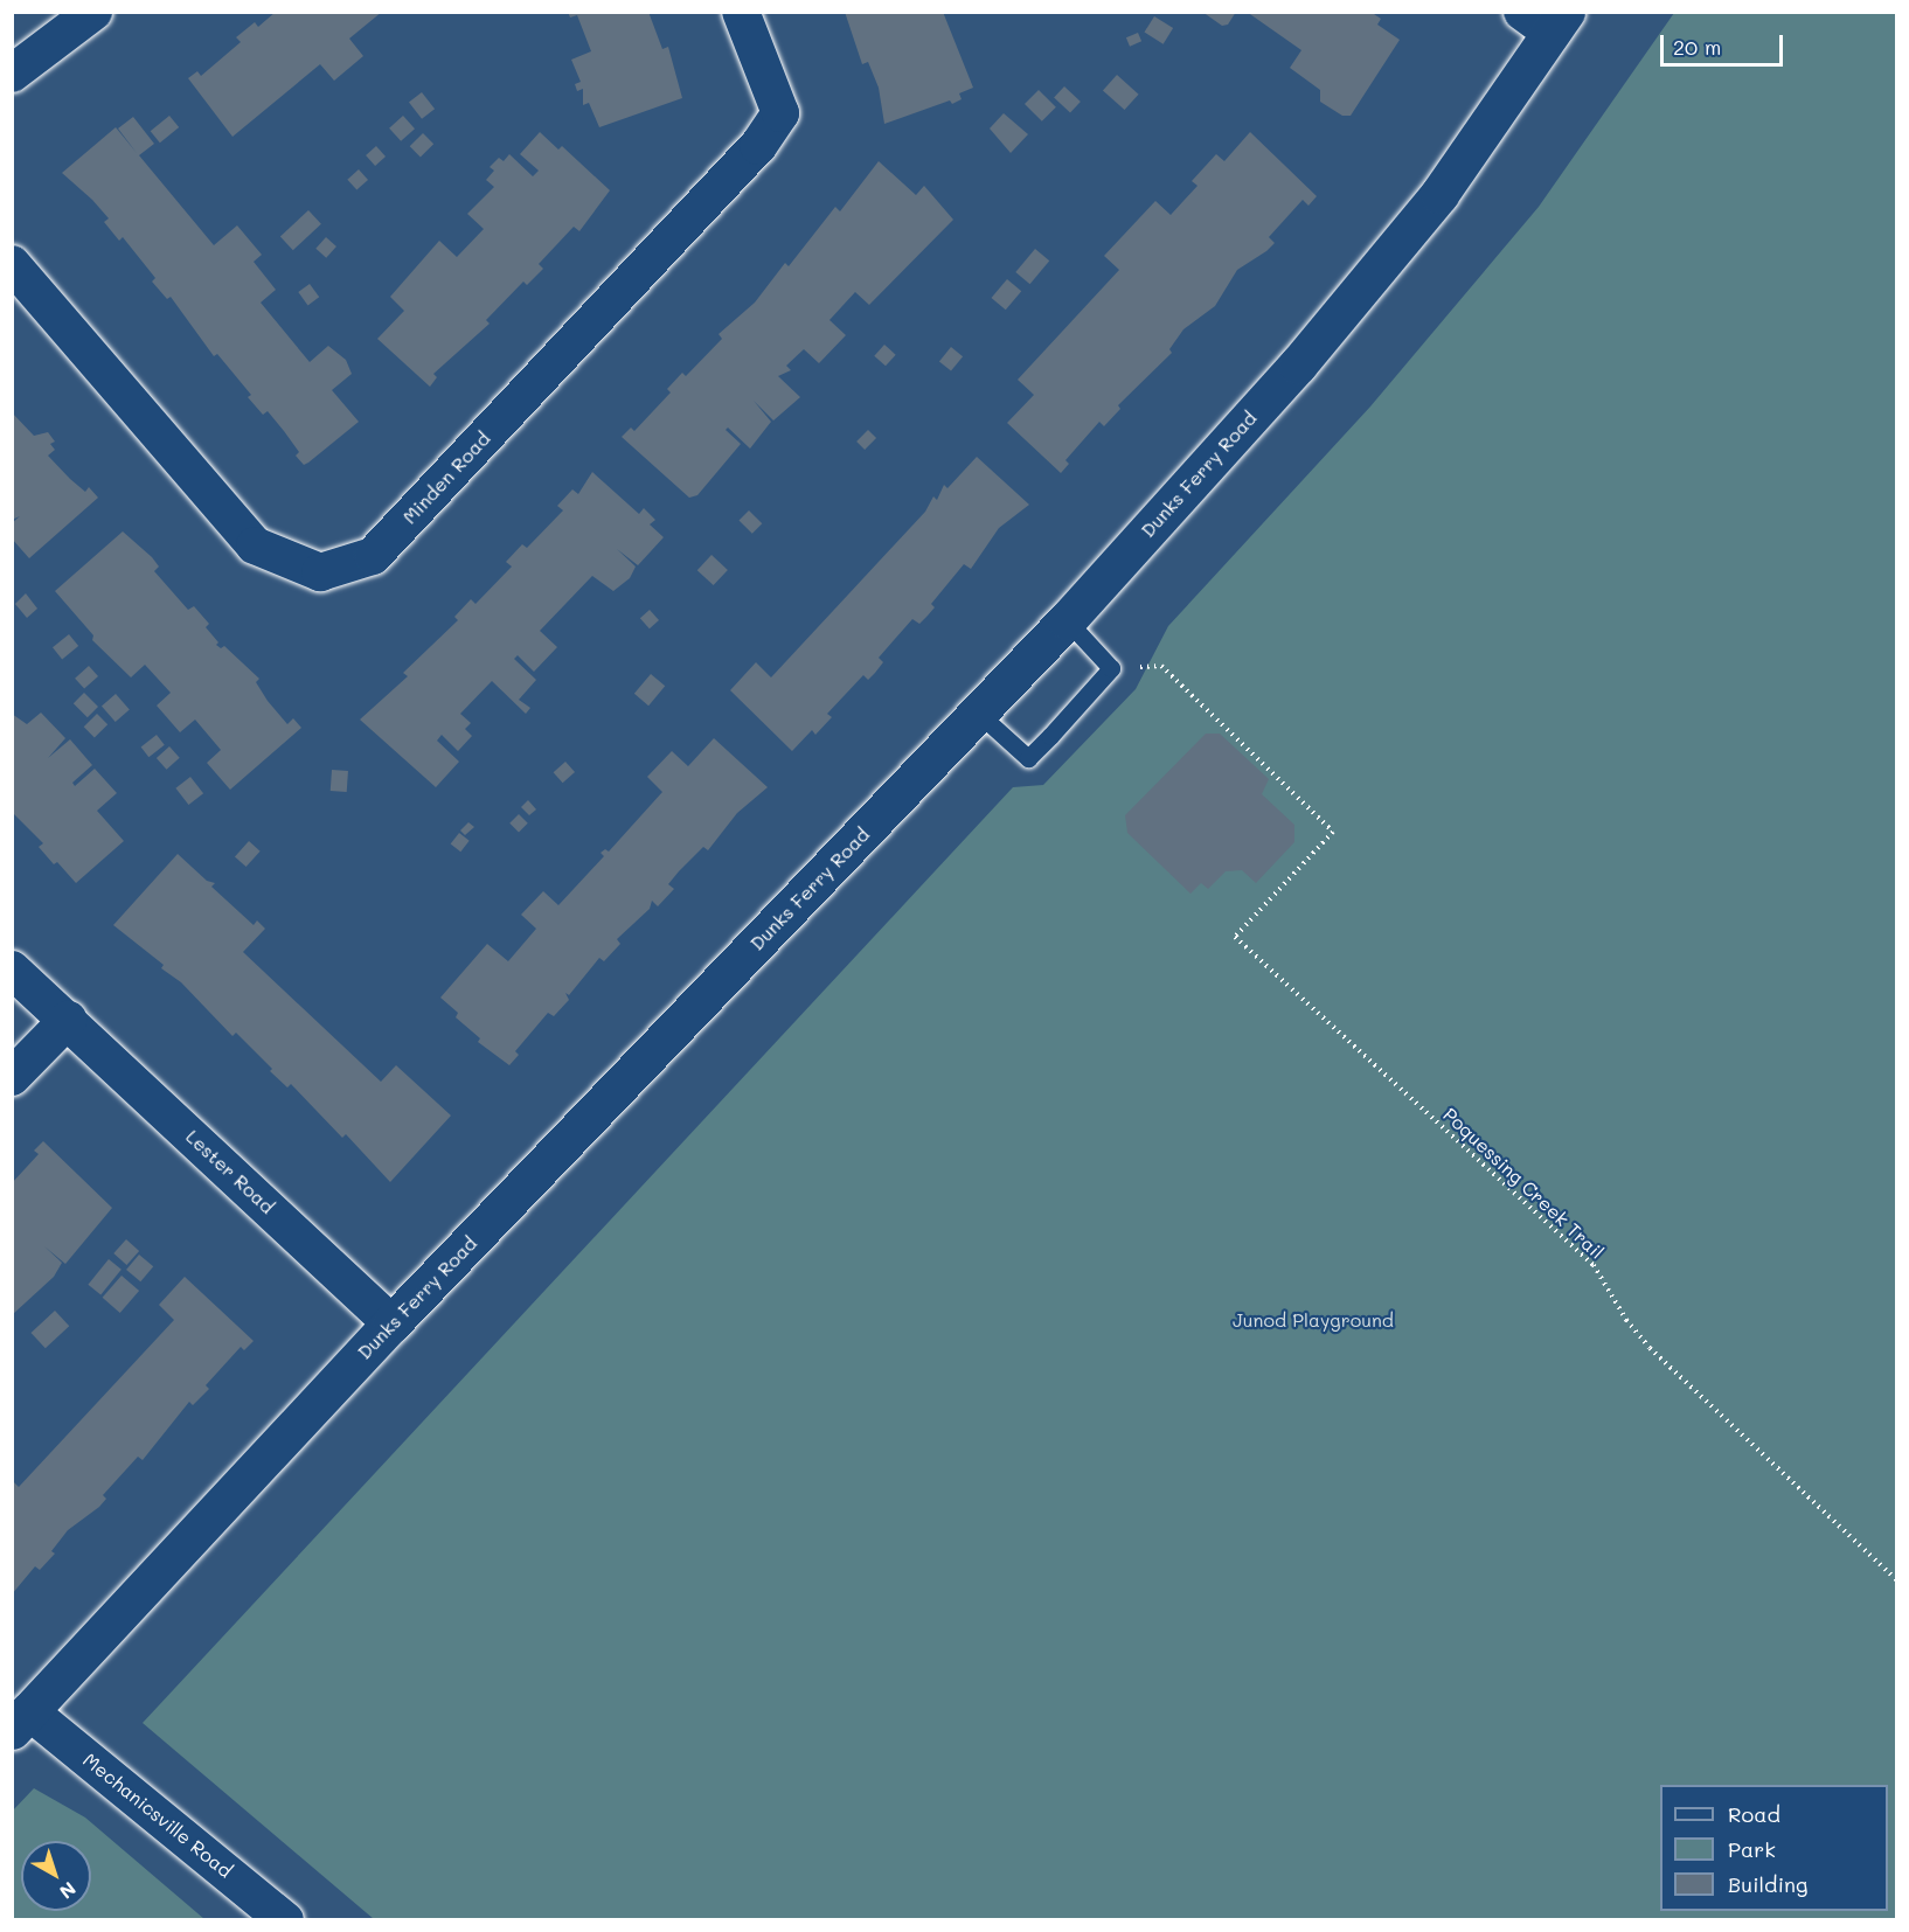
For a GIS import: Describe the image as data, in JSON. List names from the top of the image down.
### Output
{
  "streets": {
    "street": [
      "Dunks Ferry Road",
      "Minden Road",
      "Lester Road",
      "Mechanicsville Road"
    ],
    "path": ["Poquessing Creek Trail"]
  },
  "crossings": [
    ["Dunks Ferry Road", "Lester Road"],
    ["Dunks Ferry Road", "Mechanicsville Road"]
  ],
  "parks": ["Junod Playground"],
  "legend": ["Road", "Park", "Building"],
  "scale_bar": "20 m",
  "north": "bottom right"
}
